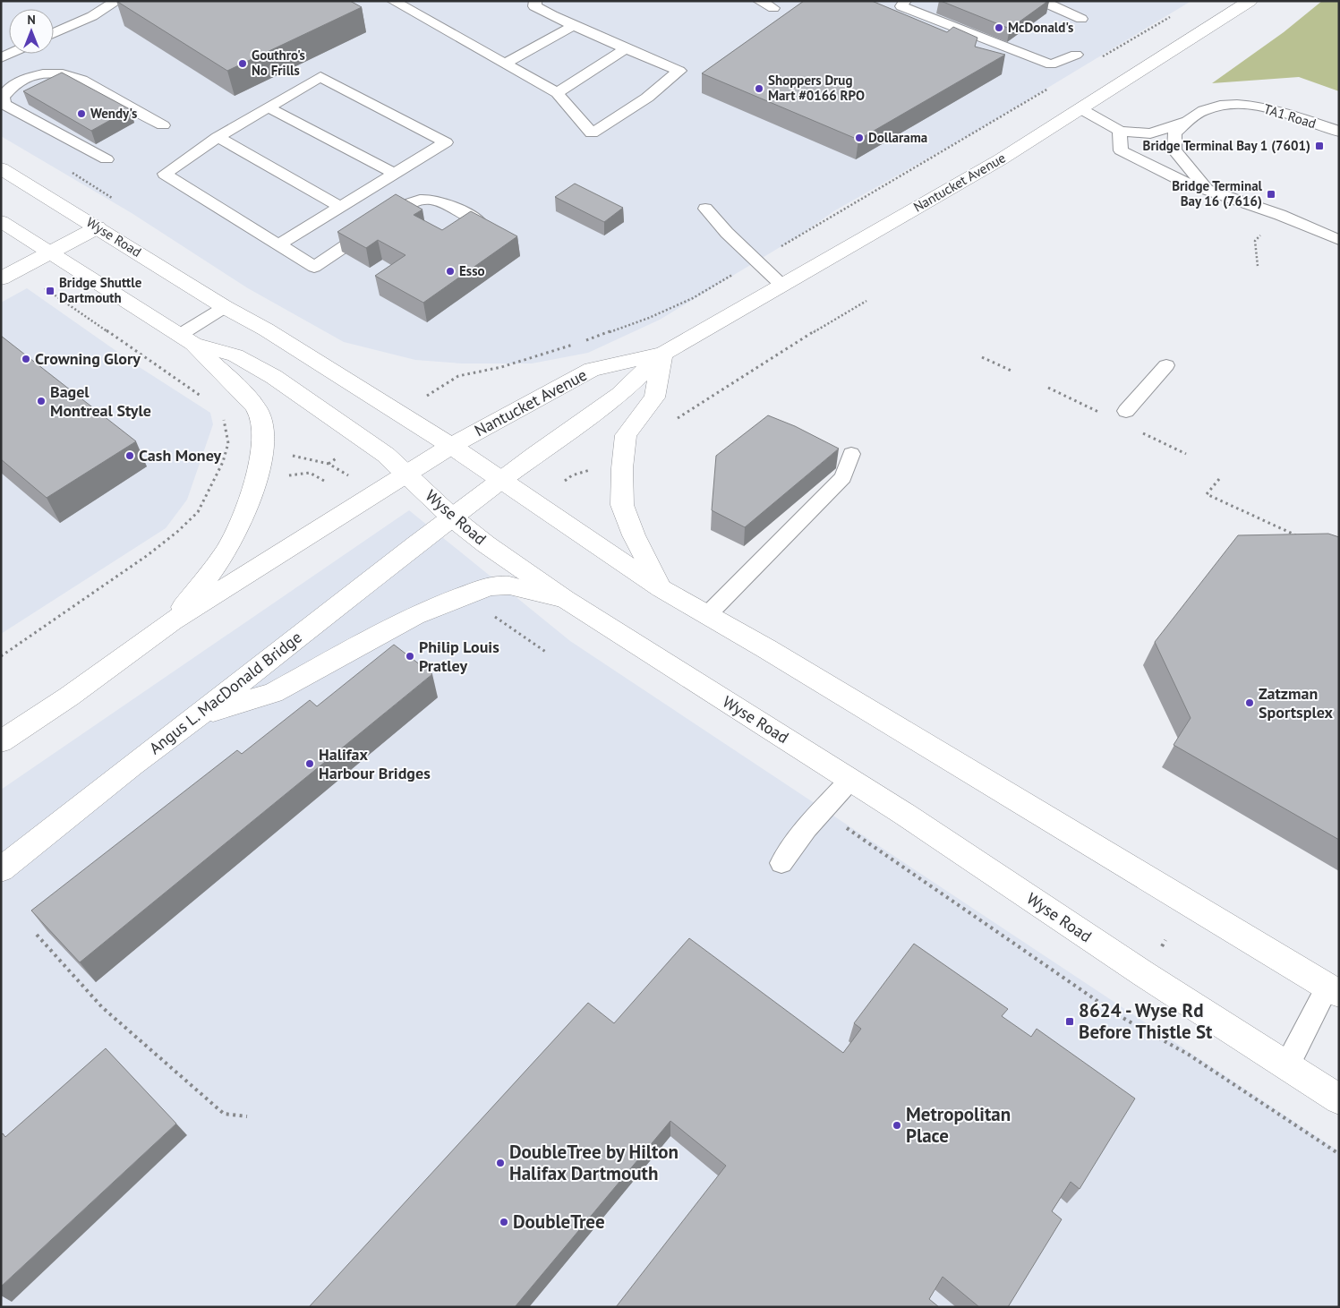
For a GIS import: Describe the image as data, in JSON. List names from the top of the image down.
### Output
{
  "streets": {
    "main road": ["Nantucket Avenue", "Wyse Road", "Angus L. MacDonald Bridge"],
    "lane": ["TA1 Road"]
  },
  "crossings": [
    ["TA1 Road", "Nantucket Avenue"],
    ["Nantucket Avenue", "Wyse Road"],
    ["Nantucket Avenue", "Angus L. MacDonald Bridge"],
    ["Wyse Road", "Angus L. MacDonald Bridge"]
  ],
  "places": {
    "other": [
      "McDonald's",
      "Gouthro's No Frills",
      "Shoppers Drug Mart #0166 RPO",
      "Wendy's",
      "Dollarama",
      "Esso",
      "Crowning Glory",
      "Bagel Montreal Style",
      "Cash Money",
      "Philip Louis Pratley",
      "Zatzman Sportsplex",
      "Halifax Harbour Bridges",
      "Metropolitan Place",
      "DoubleTree by Hilton Halifax Dartmouth",
      "DoubleTree"
    ],
    "transit": [
      "Bridge Terminal Bay 1 (7601)",
      "Bridge Terminal Bay 16 (7616)",
      "Bridge Shuttle Dartmouth",
      "8624 - Wyse Rd Before Thistle St"
    ]
  },
  "north": "top"
}
